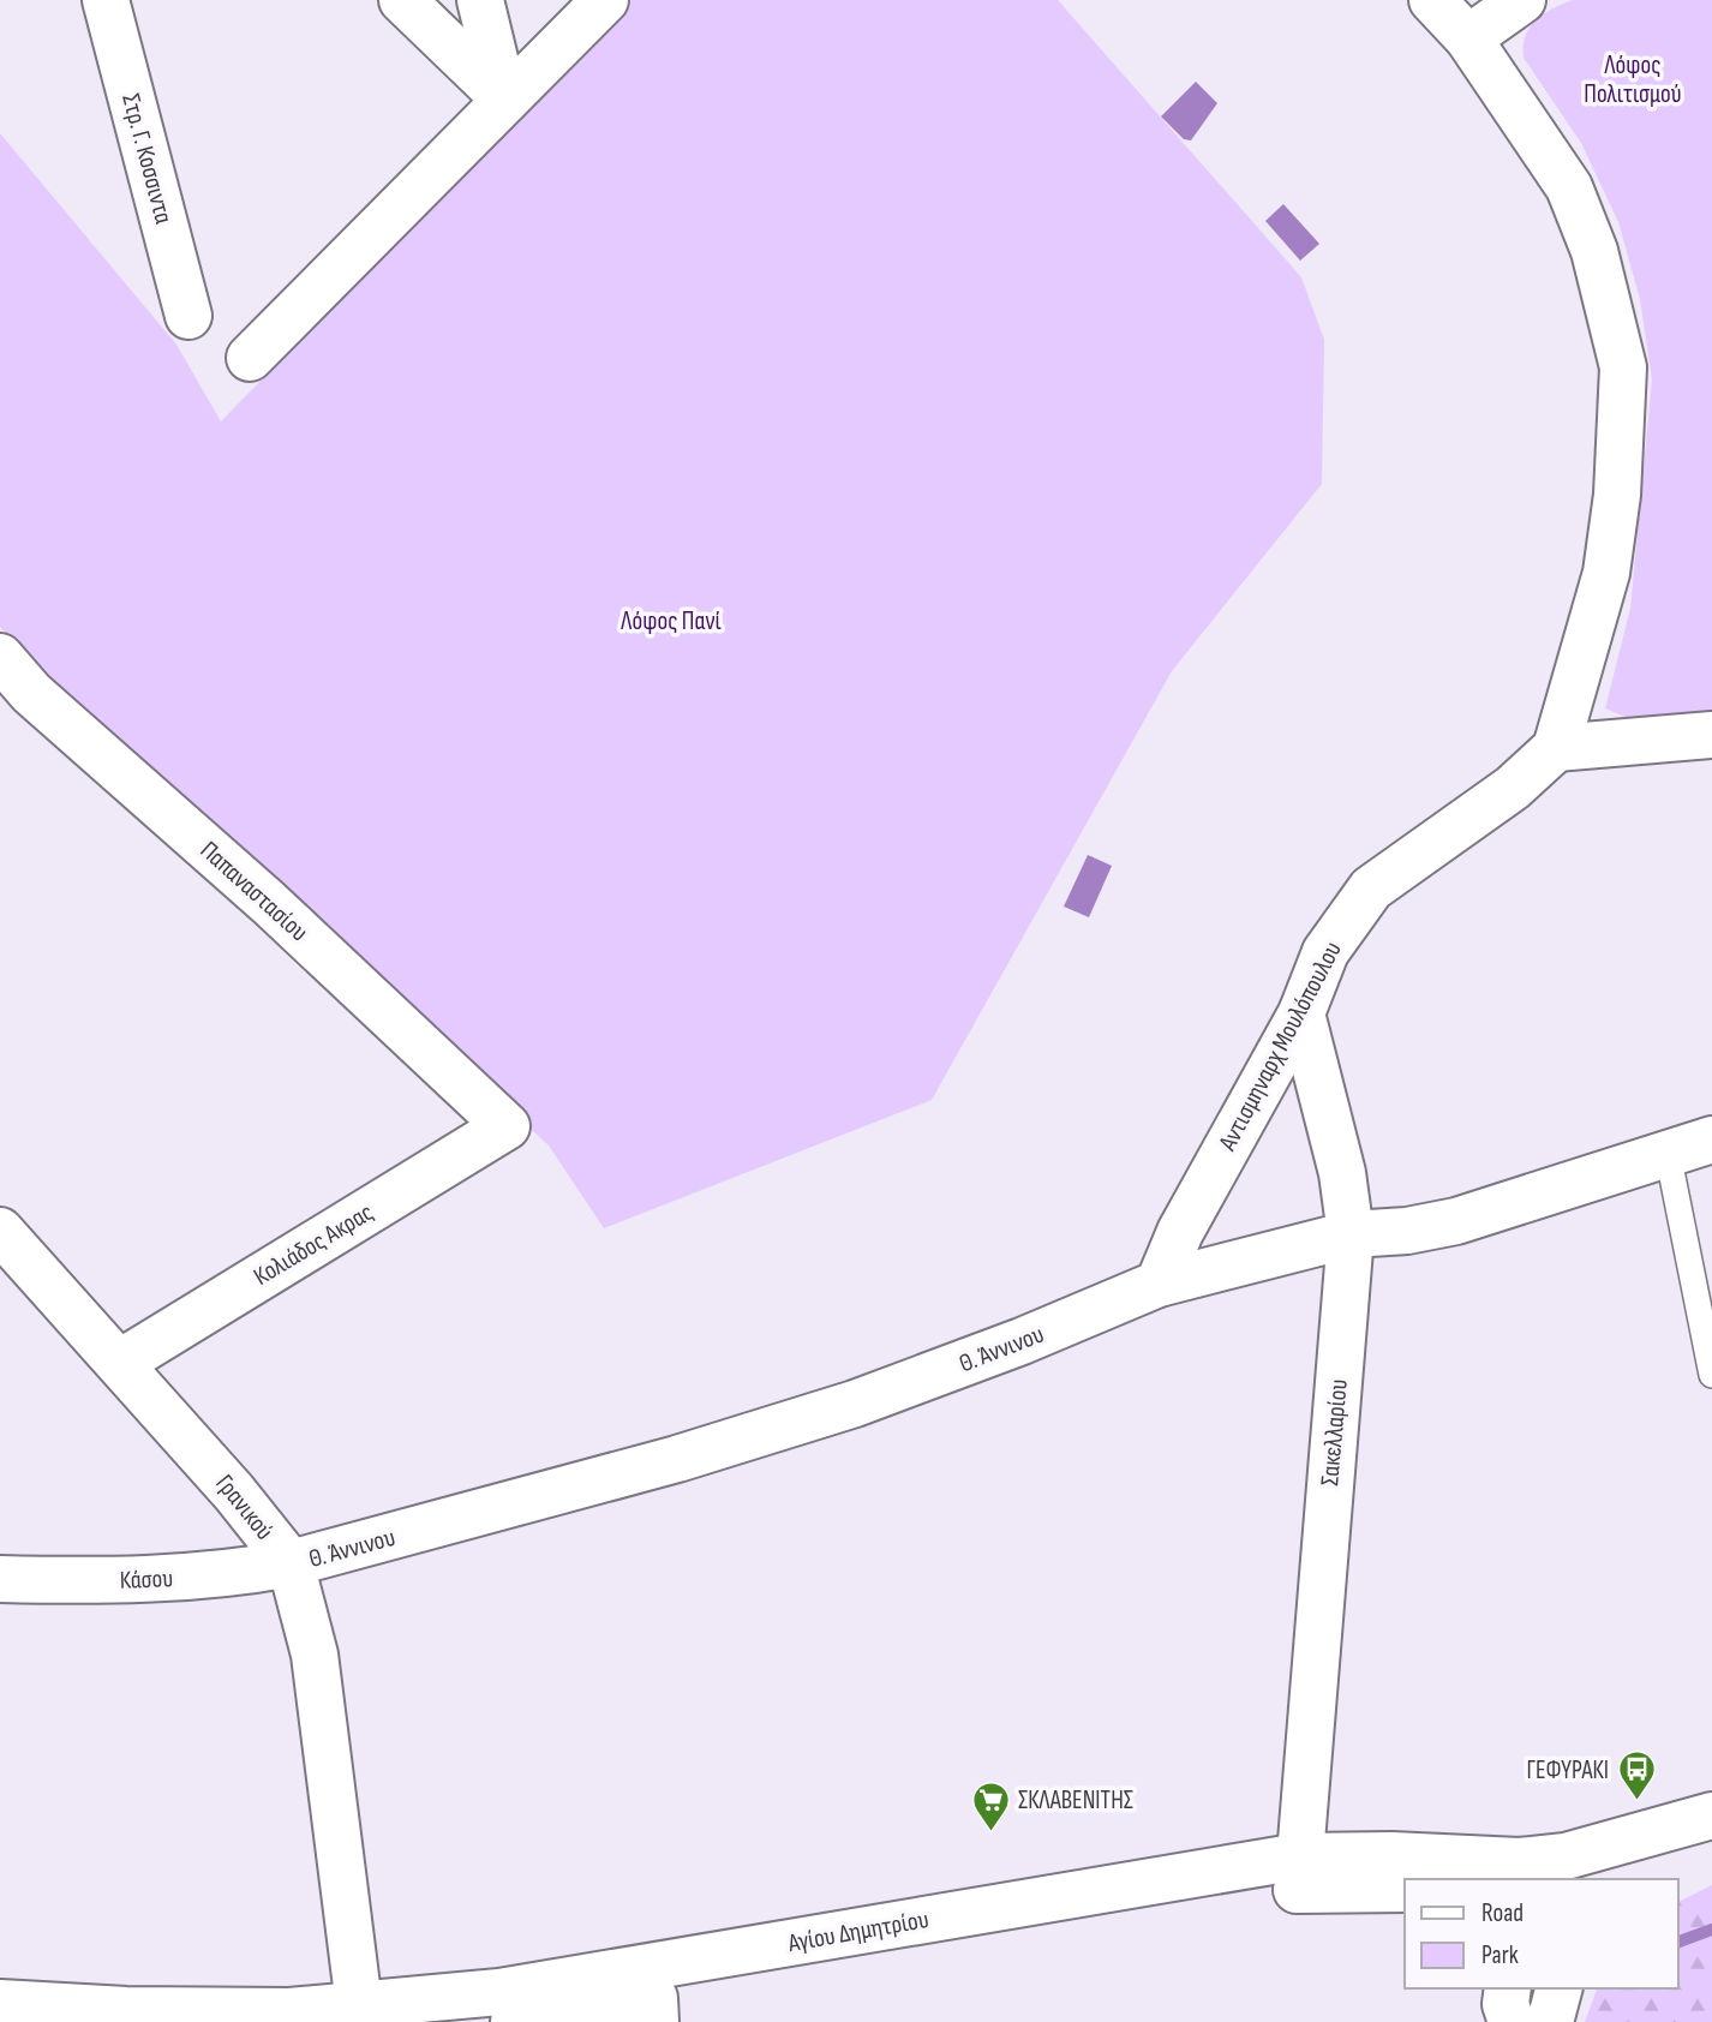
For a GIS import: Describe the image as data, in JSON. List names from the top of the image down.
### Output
{
  "streets": {
    "street": [
      "Στρ. Γ. Κοσσιντα",
      "Παπαναστασίου",
      "Αντισμηναρχ Μουλόπουλου",
      "Κολιάδος Ακρας",
      "Θ. Άννινου",
      "Σακελλαρίου",
      "Γρανικού",
      "Κάσου",
      "Αγίου Δημητρίου"
    ]
  },
  "crossings": [
    ["Παπαναστασίου", "Κολιάδος Ακρας"],
    ["Αντισμηναρχ Μουλόπουλου", "Θ. Άννινου"],
    ["Αντισμηναρχ Μουλόπουλου", "Σακελλαρίου"],
    ["Κολιάδος Ακρας", "Γρανικού"],
    ["Θ. Άννινου", "Σακελλαρίου"],
    ["Θ. Άννινου", "Γρανικού"],
    ["Θ. Άννινου", "Κάσου"],
    ["Σακελλαρίου", "Αγίου Δημητρίου"],
    ["Γρανικού", "Κάσου"],
    ["Γρανικού", "Αγίου Δημητρίου"]
  ],
  "parks": ["Λόφος Πολιτισμού", "Λόφος Πανί"],
  "places": {
    "bus stop": ["ΓΕΦΥΡΑΚΙ"],
    "supermarket": ["ΣΚΛΑΒΕΝΙΤΗΣ"]
  },
  "legend": ["Road", "Park"]
}
